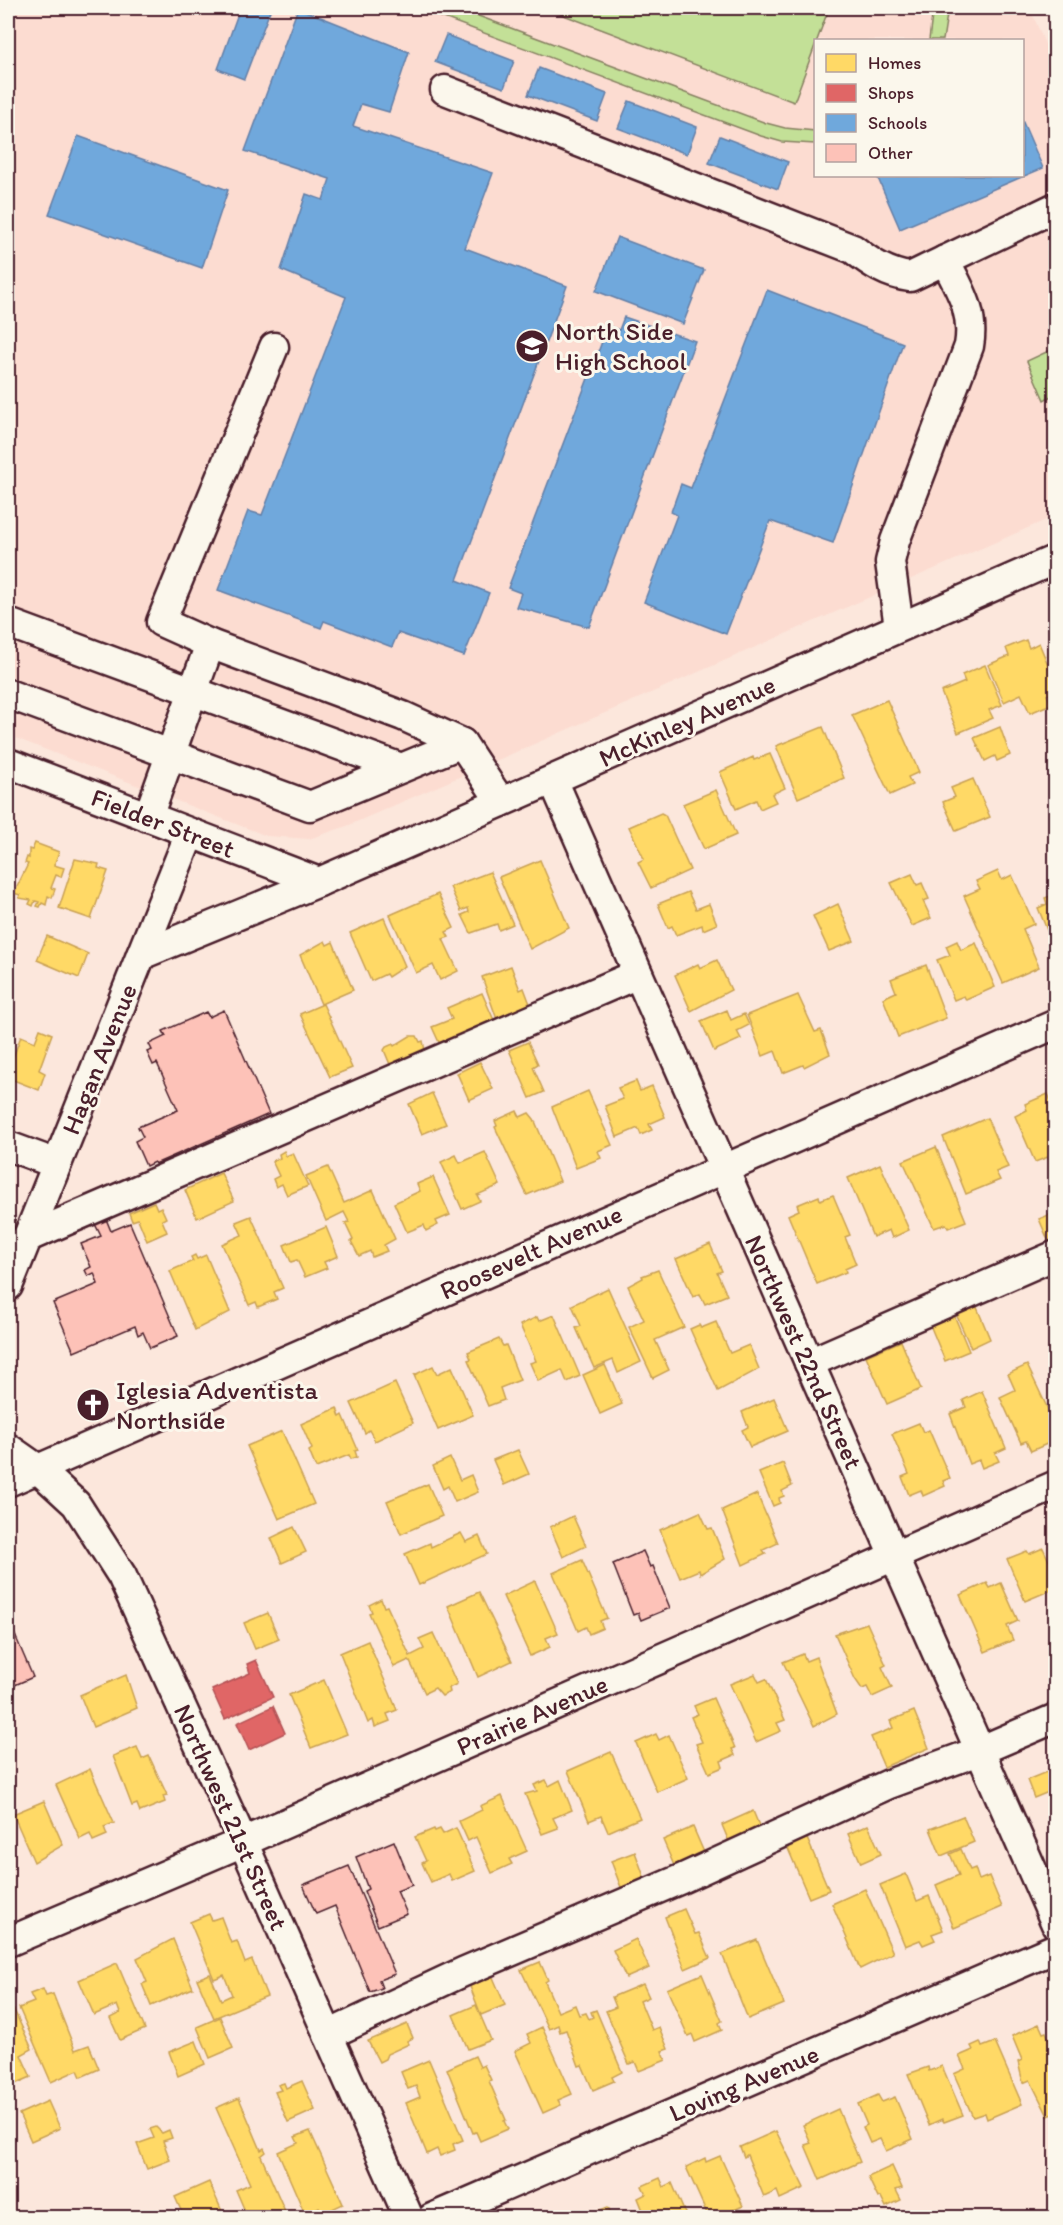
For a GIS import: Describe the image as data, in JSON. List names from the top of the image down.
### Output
{
  "streets": {
    "street": [
      "McKinley Avenue",
      "Fielder Street",
      "Hagan Avenue",
      "Roosevelt Avenue",
      "Northwest 22nd Street",
      "Prairie Avenue",
      "Northwest 21st Street",
      "Loving Avenue"
    ]
  },
  "crossings": [
    ["McKinley Avenue", "Fielder Street"],
    ["McKinley Avenue", "Hagan Avenue"],
    ["McKinley Avenue", "Northwest 22nd Street"],
    ["Fielder Street", "Hagan Avenue"],
    ["Roosevelt Avenue", "Northwest 22nd Street"],
    ["Roosevelt Avenue", "Northwest 21st Street"],
    ["Northwest 22nd Street", "Prairie Avenue"],
    ["Prairie Avenue", "Northwest 21st Street"]
  ],
  "places": {
    "school or university": ["North Side High School"],
    "church": ["Iglesia Adventista Northside"]
  },
  "legend": [
    "Homes",
    "Shops",
    "Schools",
    "Other"
  ]
}
